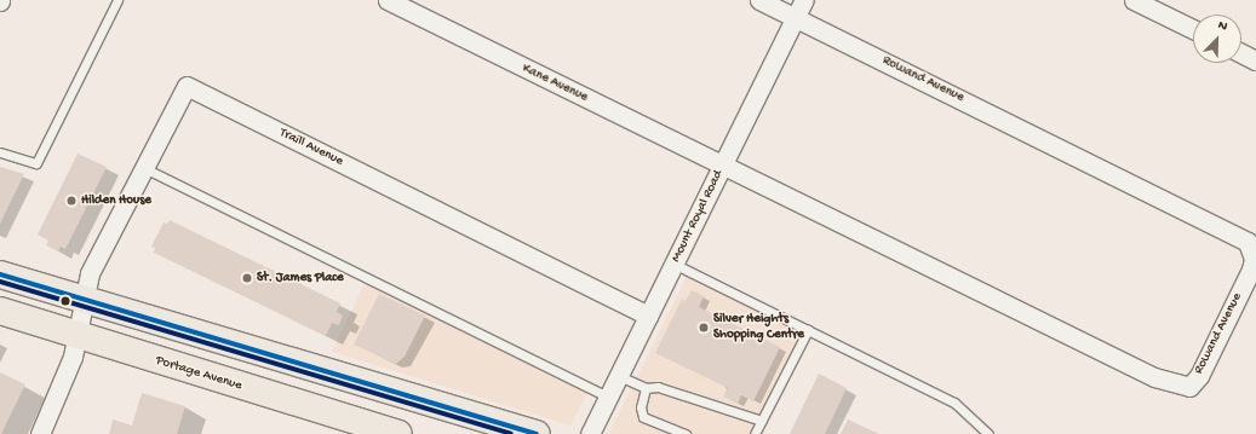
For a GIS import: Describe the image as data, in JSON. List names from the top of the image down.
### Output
{
  "streets": {
    "highway": ["Portage Avenue"],
    "street": [
      "Rowand Avenue",
      "Kane Avenue",
      "Traill Avenue",
      "Mount Royal Road"
    ]
  },
  "crossings": [
    ["Rowand Avenue", "Kane Avenue"],
    ["Rowand Avenue", "Mount Royal Road"],
    ["Kane Avenue", "Mount Royal Road"],
    ["Traill Avenue", "Mount Royal Road"],
    ["Traill Avenue", "Portage Avenue"]
  ],
  "places": ["Hilden House", "St. James Place", "Silver Heights Shopping Centre"],
  "north": "top right"
}
